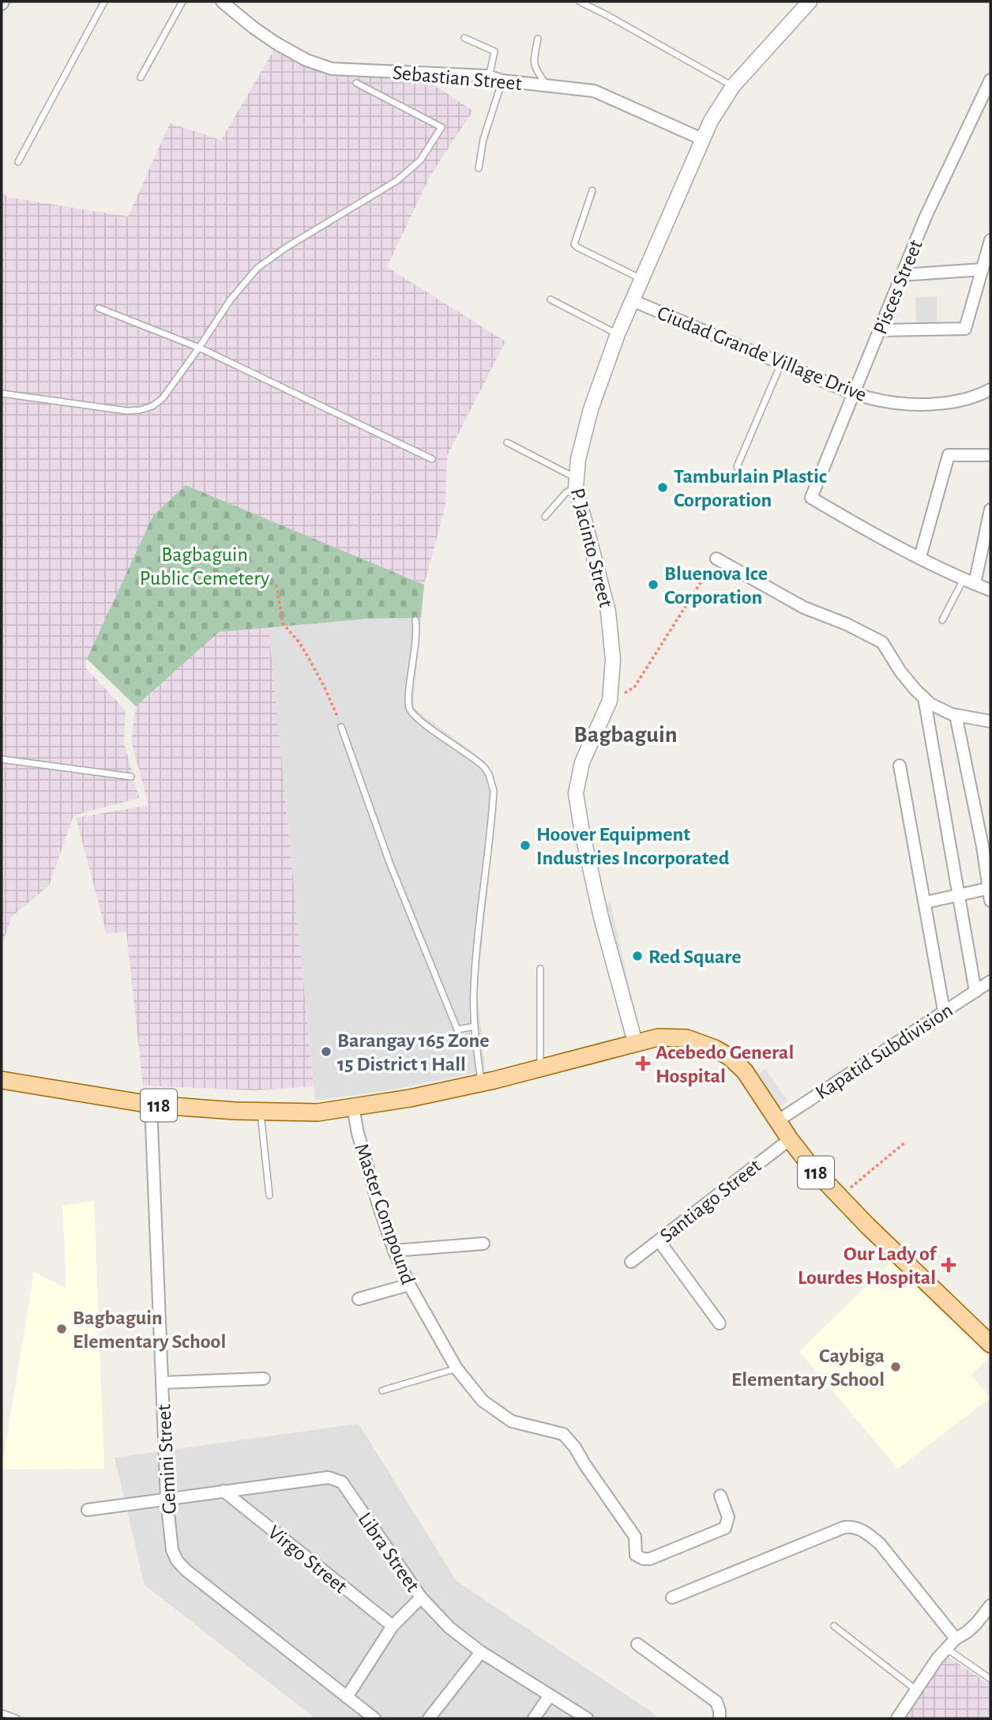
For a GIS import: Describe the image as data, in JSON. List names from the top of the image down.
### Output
{
  "streets": {
    "main road": ["118"],
    "street": [
      "Sebastian Street",
      "Pisces Street",
      "Ciudad Grande Village Drive",
      "P. Jacinto Street",
      "Kapatid Subdivision",
      "Santiago Street",
      "Master Compound",
      "Gemini Street",
      "Libra Street",
      "Virgo Street"
    ]
  },
  "crossings": [
    ["Sebastian Street", "P. Jacinto Street"],
    ["Pisces Street", "Ciudad Grande Village Drive"],
    ["Ciudad Grande Village Drive", "P. Jacinto Street"],
    ["P. Jacinto Street", "118"],
    ["Kapatid Subdivision", "118"],
    ["118", "Santiago Street"],
    ["118", "Master Compound"],
    ["118", "Gemini Street"],
    ["Gemini Street", "Libra Street"],
    ["Libra Street", "Virgo Street"]
  ],
  "districts": ["Bagbaguin"],
  "parks": ["Bagbaguin Public Cemetery"],
  "places": {
    "other": [
      "Tamburlain Plastic Corporation",
      "Bluenova Ice Corporation",
      "Hoover Equipment Industries Incorporated",
      "Red Square",
      "Barangay 165 Zone 15 District 1 Hall",
      "Bagbaguin Elementary School",
      "Caybiga Elementary School"
    ],
    "health": ["Acebedo General Hospital", "Our Lady of Lourdes Hospital"]
  }
}
